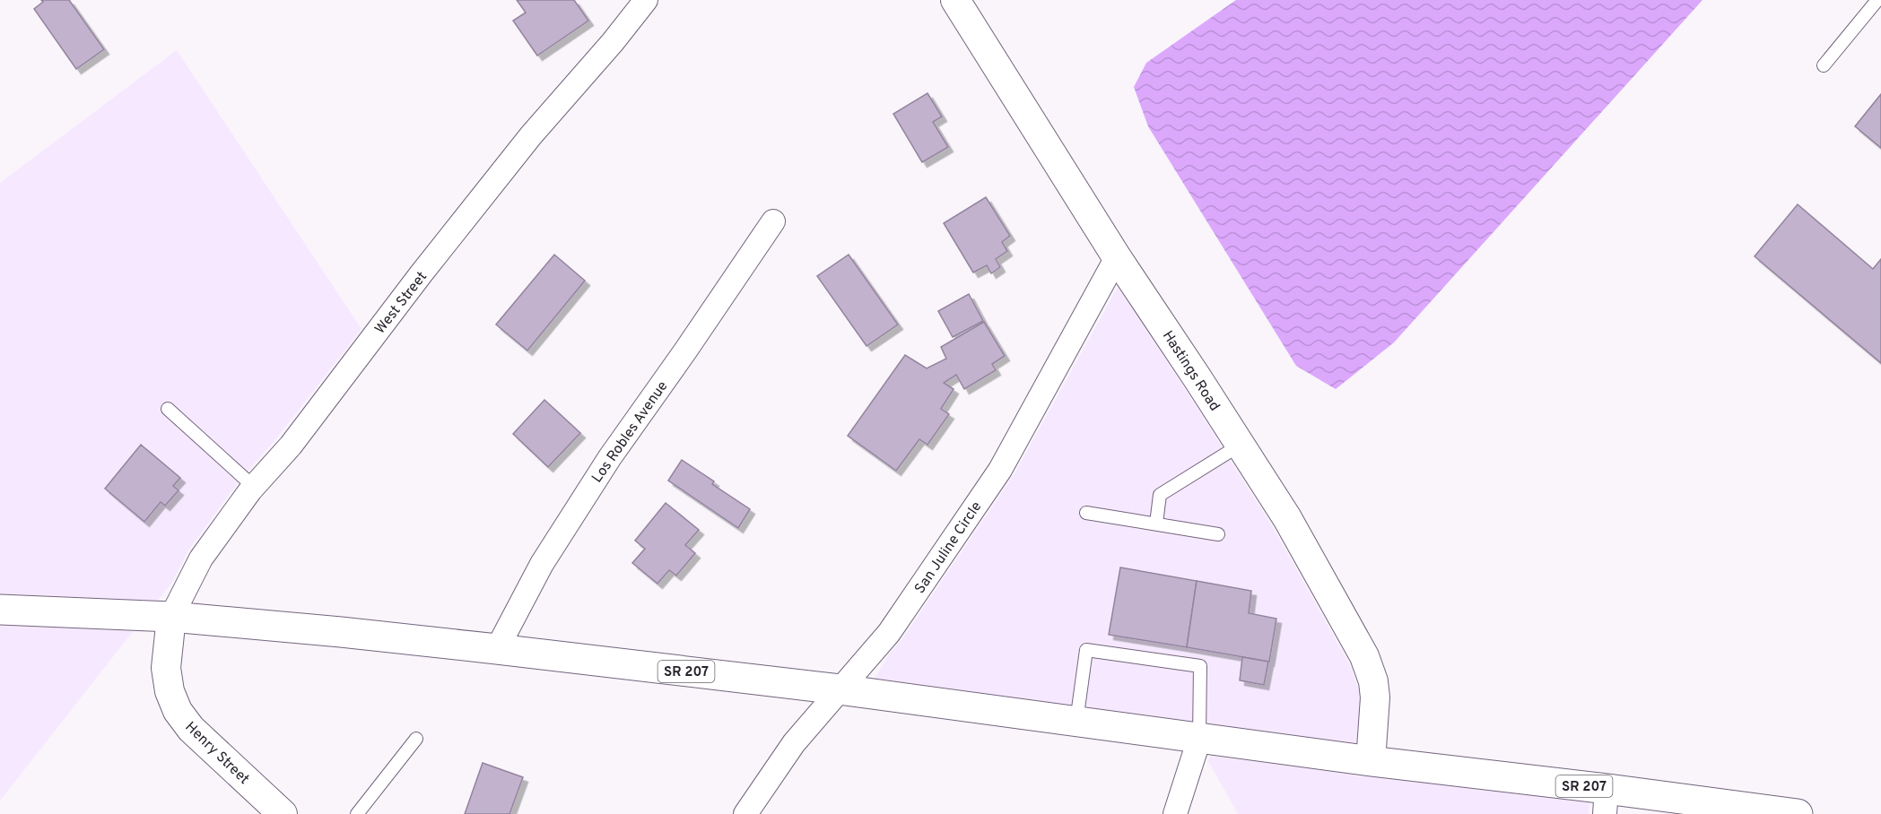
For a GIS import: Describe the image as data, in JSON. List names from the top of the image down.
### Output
{
  "streets": {
    "highway": ["SR 207"],
    "street": [
      "West Street",
      "Hastings Road",
      "Los Robles Avenue",
      "San Juline Circle",
      "Henry Street"
    ]
  },
  "crossings": [
    ["West Street", "SR 207"],
    ["West Street", "Henry Street"],
    ["Hastings Road", "San Juline Circle"],
    ["Hastings Road", "SR 207"],
    ["Los Robles Avenue", "SR 207"],
    ["San Juline Circle", "SR 207"],
    ["SR 207", "Henry Street"]
  ]
}
